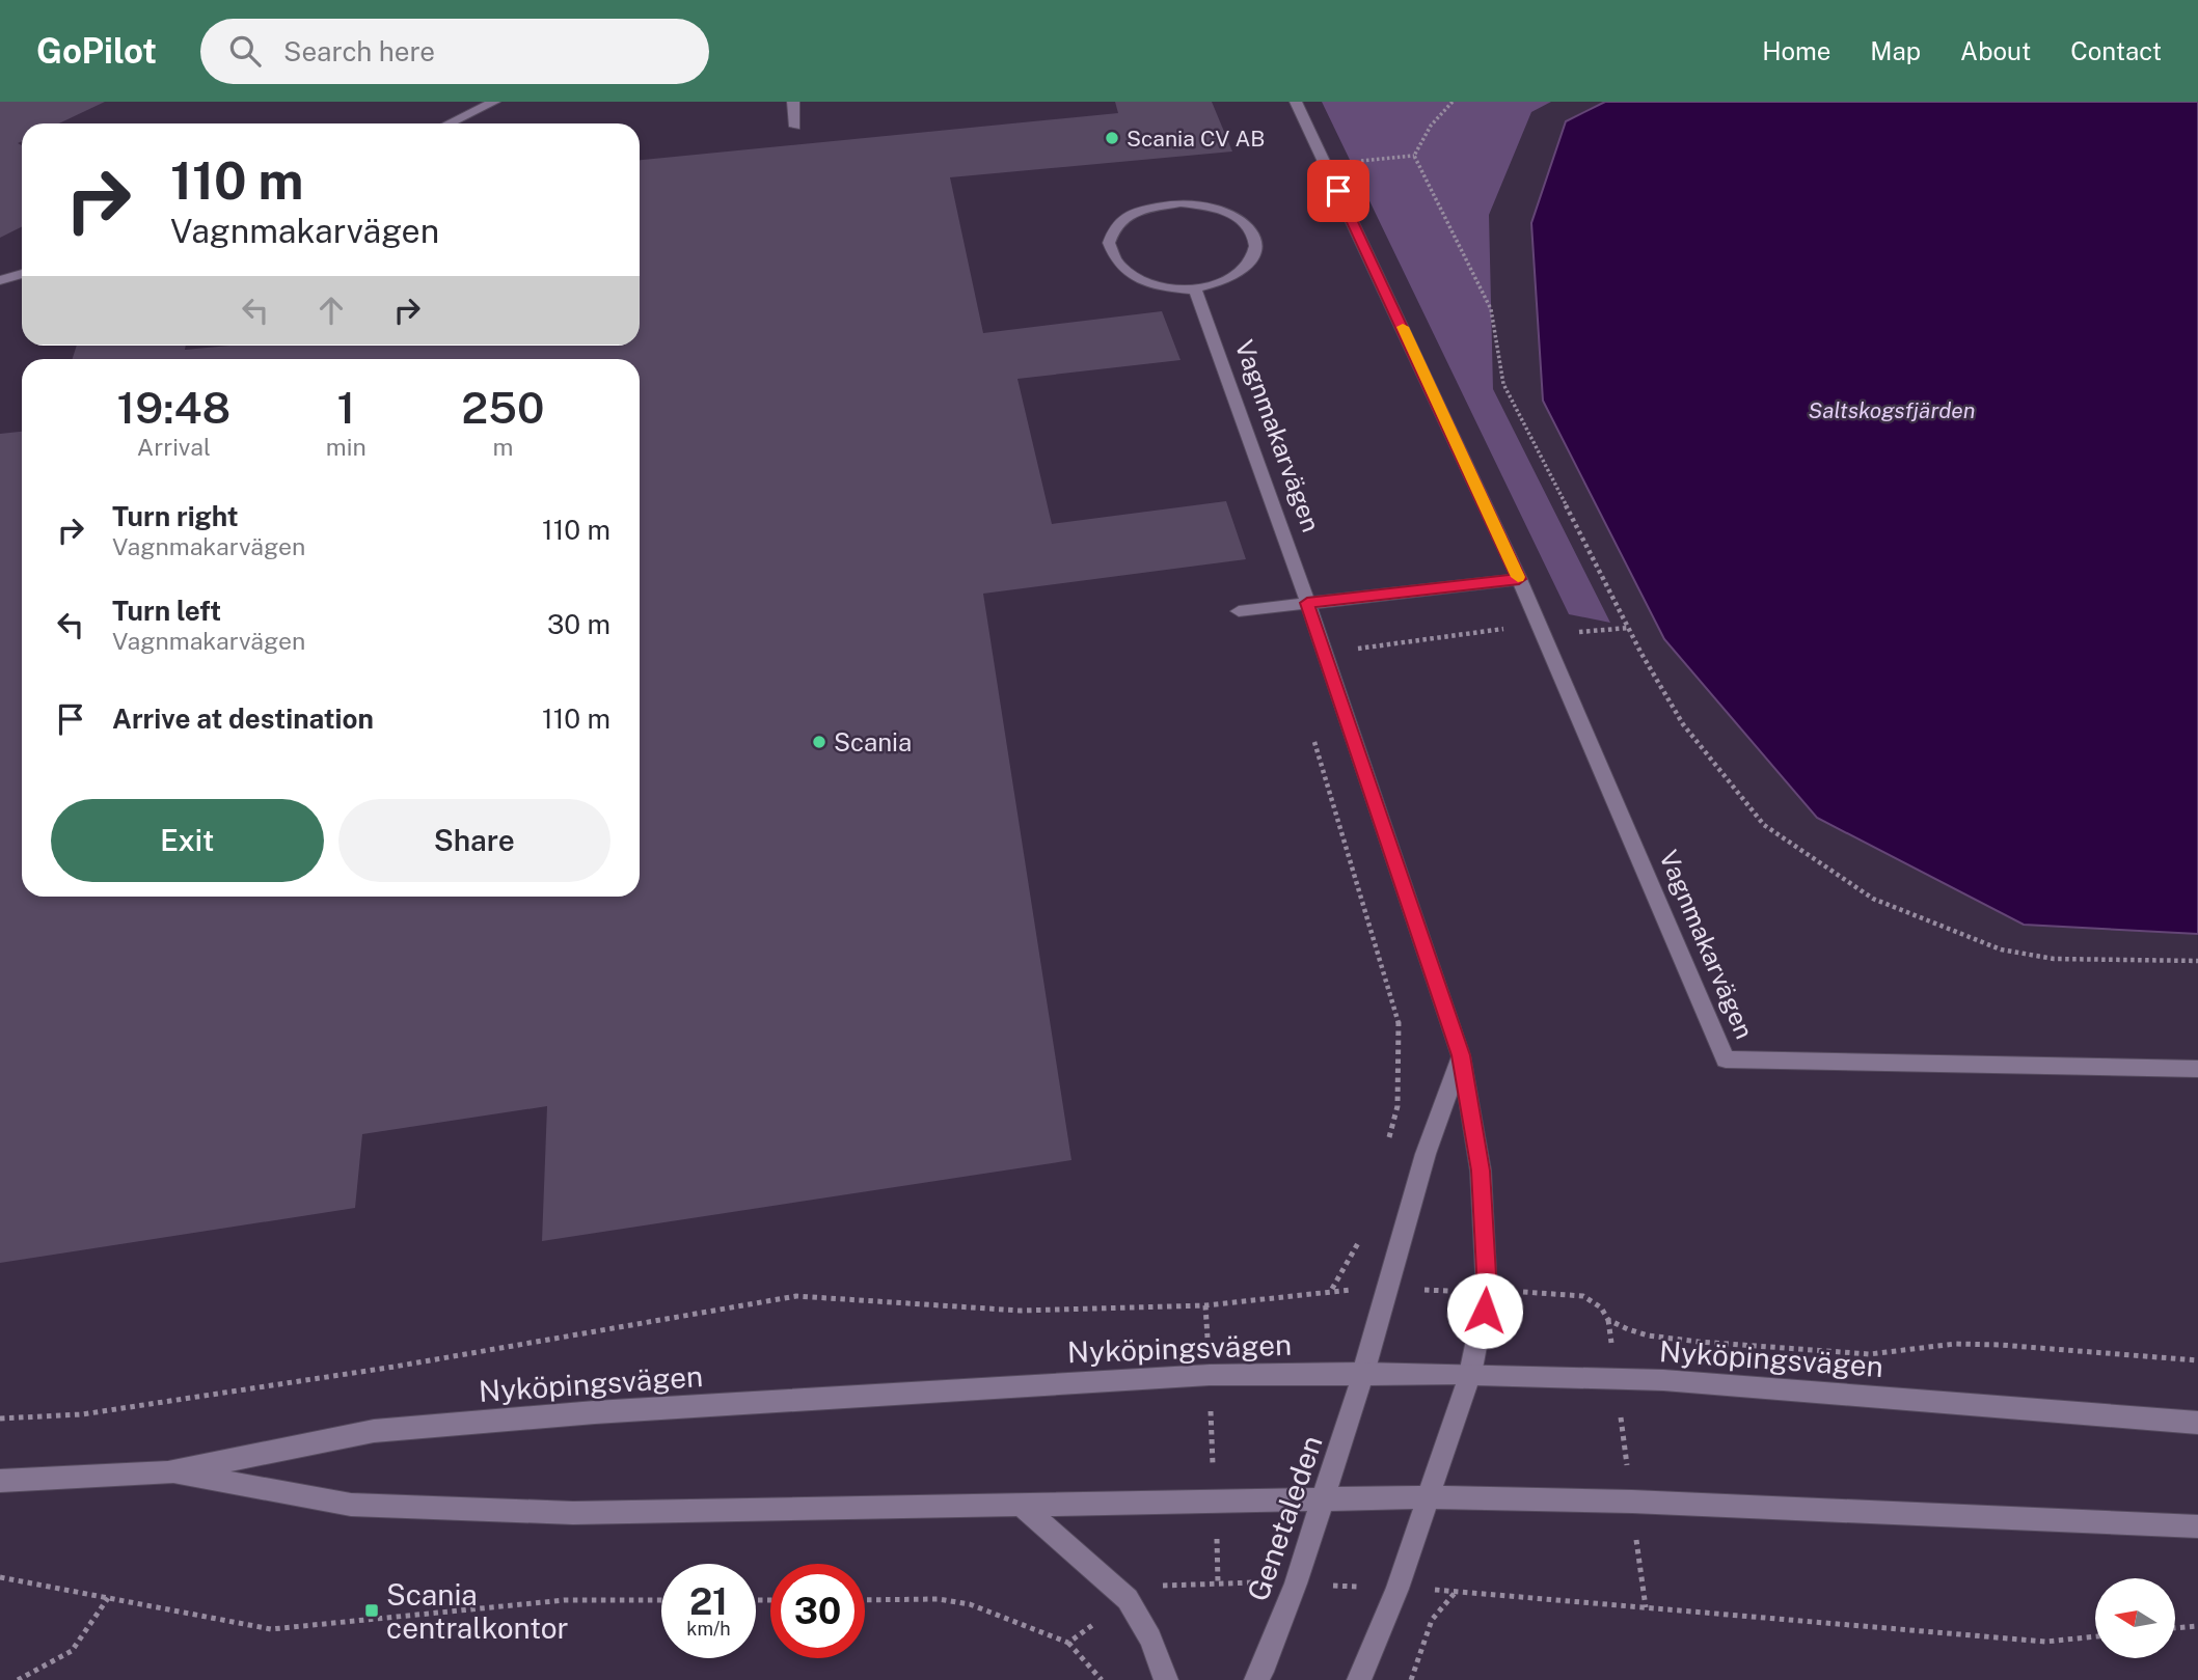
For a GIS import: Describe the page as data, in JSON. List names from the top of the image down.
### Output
{
  "streets": {
    "street": ["Vagnmakarvägen", "Nyköpingsvägen", "Genetaleden"]
  },
  "crossings": [
    ["Vagnmakarvägen", "Nyköpingsvägen"],
    ["Nyköpingsvägen", "Genetaleden"]
  ],
  "water": ["Saltskogsfjärden"],
  "places": {
    "other": ["Scania CV AB", "Scania"],
    "transit": ["Scania centralkontor"]
  },
  "north": "left",
  "page": {
    "header": "GoPilot",
    "search": "Search here",
    "nav": [
      "Home",
      "Map",
      "About",
      "Contact"
    ],
    "turn": ["110 m", "Vagnmakarvägen"],
    "eta": [
      "19:48",
      "Arrival",
      "1",
      "min",
      "250",
      "m"
    ],
    "list": [
      {
        "name": "Turn right",
        "note": "Vagnmakarvägen",
        "value": "110 m"
      },
      {
        "name": "Turn left",
        "note": "Vagnmakarvägen",
        "value": "30 m"
      },
      {
        "name": "Arrive at destination",
        "value": "110 m"
      }
    ],
    "buttons": ["Exit", "Share"],
    "speed": "21 km/h",
    "limit": "30"
  }
}
